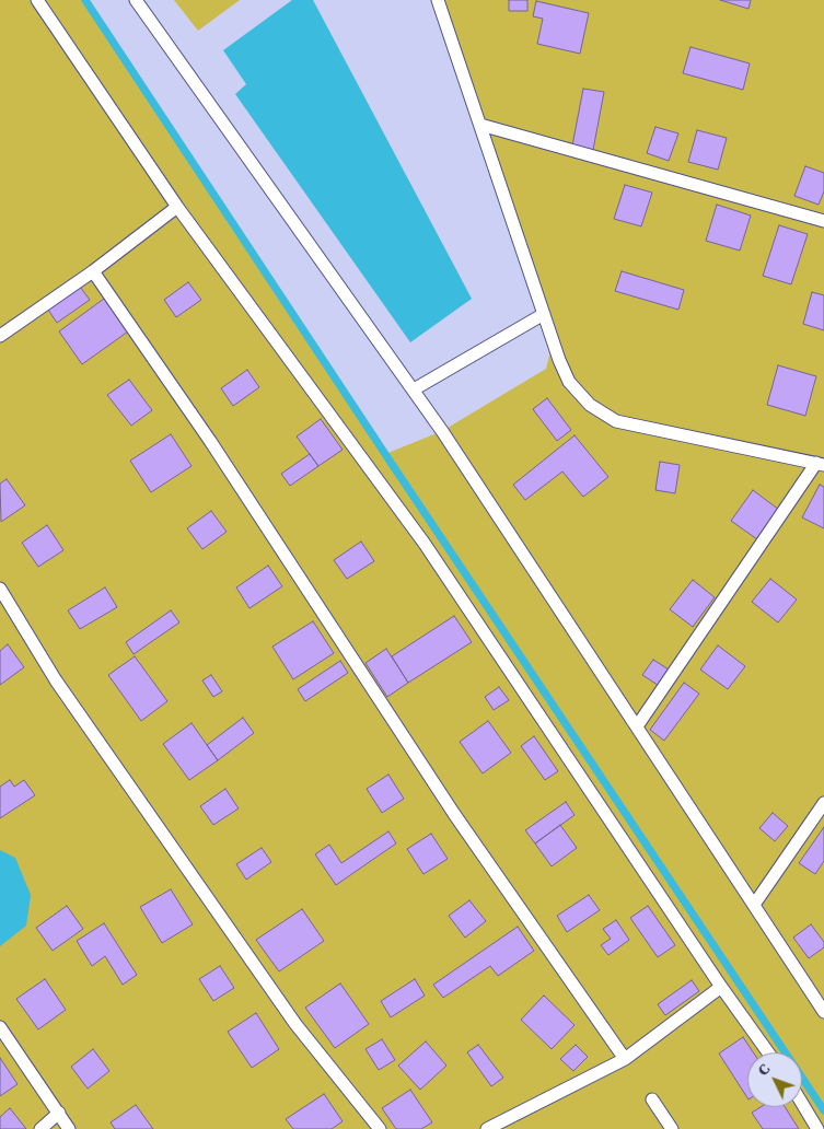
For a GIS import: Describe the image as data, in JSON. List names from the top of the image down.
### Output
{
  "north": "top left"
}
